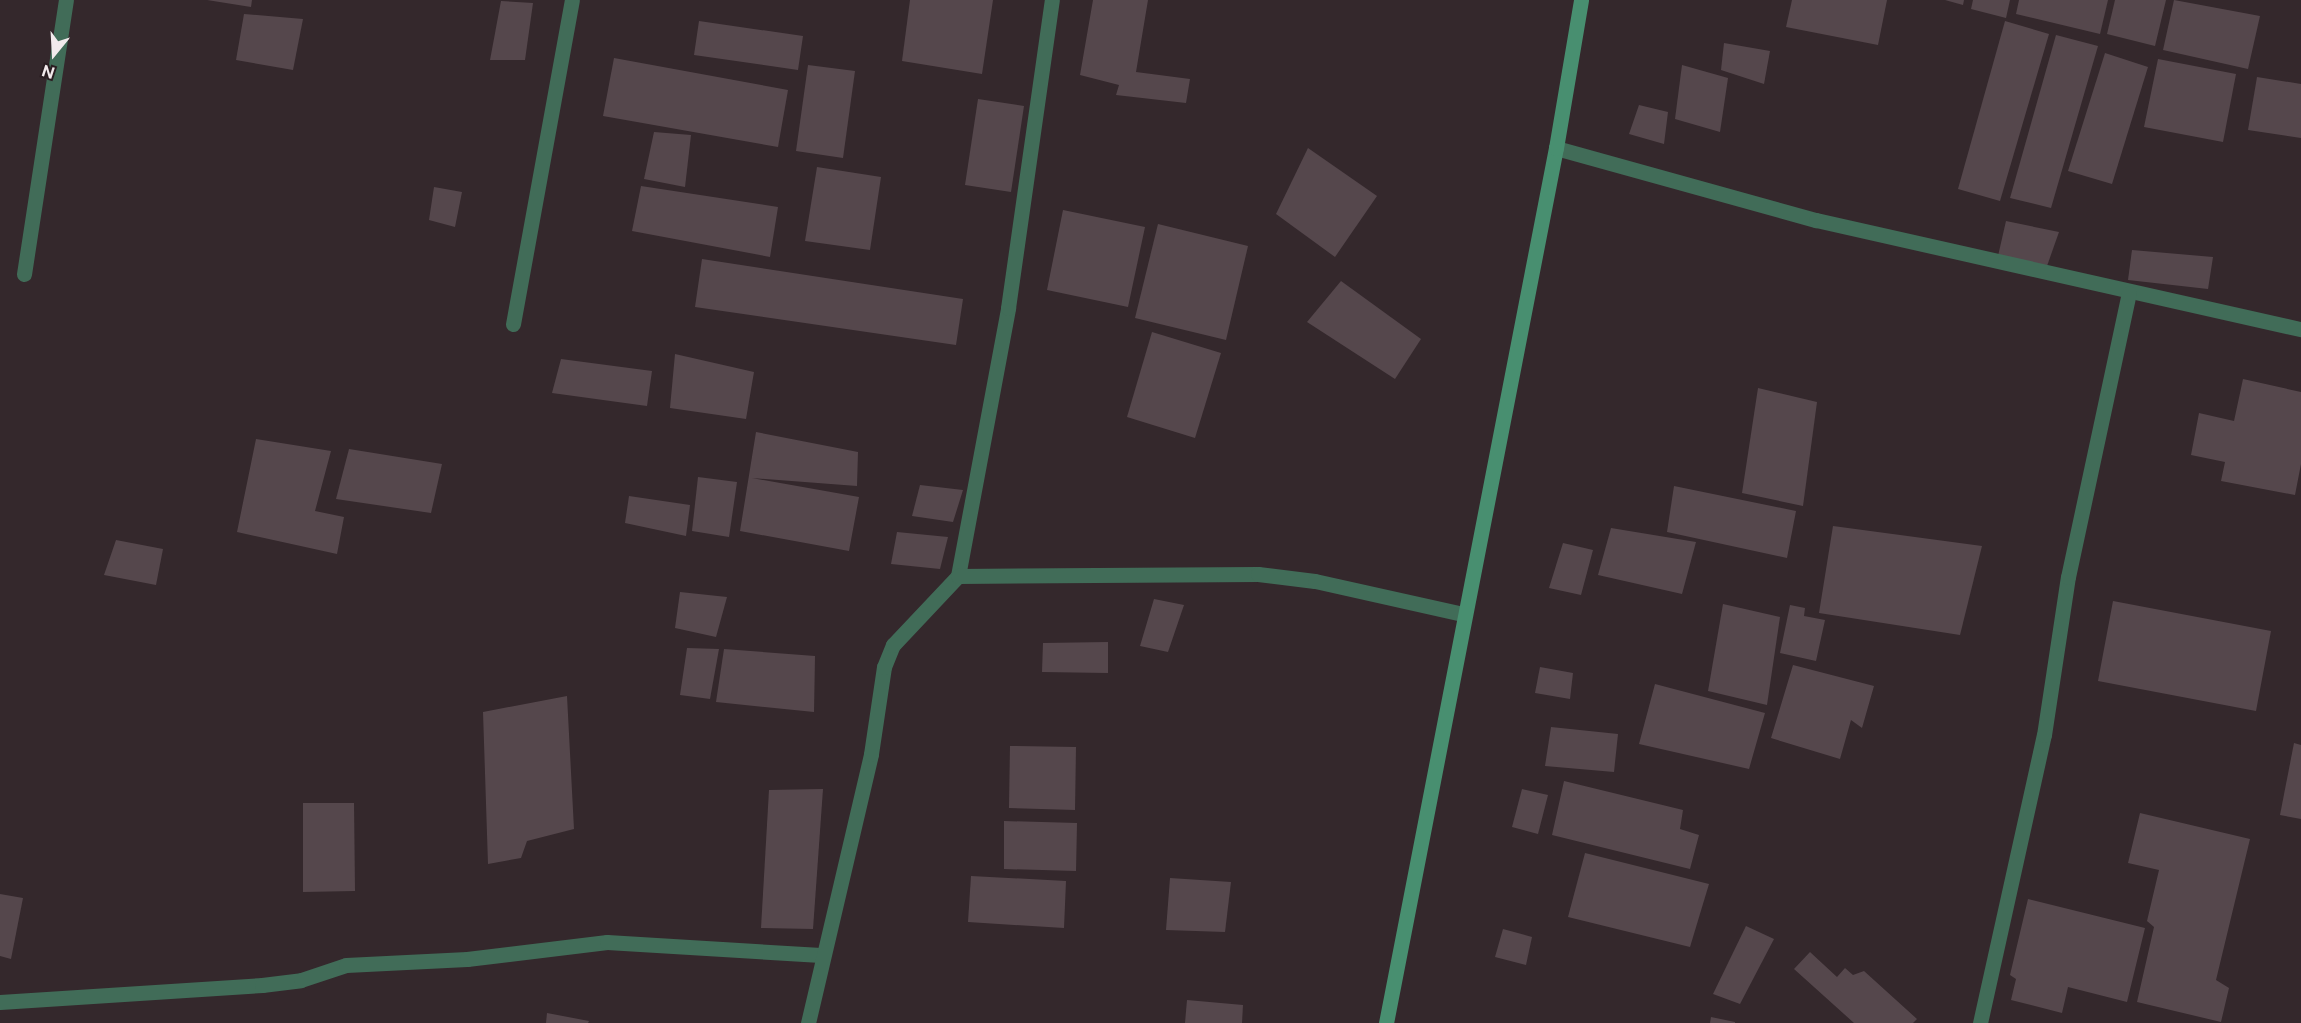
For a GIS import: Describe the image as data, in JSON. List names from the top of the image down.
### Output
{
  "north": "bottom"
}
